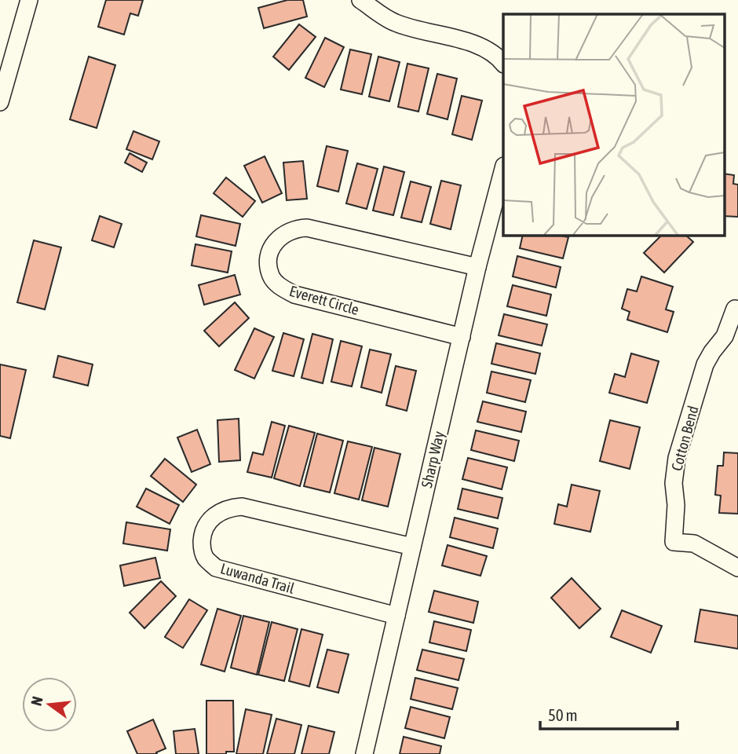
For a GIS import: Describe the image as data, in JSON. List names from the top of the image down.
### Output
{
  "streets": {
    "street": [
      "Everett Circle",
      "Cotton Bend",
      "Sharp Way",
      "Luwanda Trail"
    ]
  },
  "crossings": [
    ["Everett Circle", "Sharp Way"],
    ["Sharp Way", "Luwanda Trail"]
  ],
  "scale_bar": "50 m",
  "north": "left"
}
